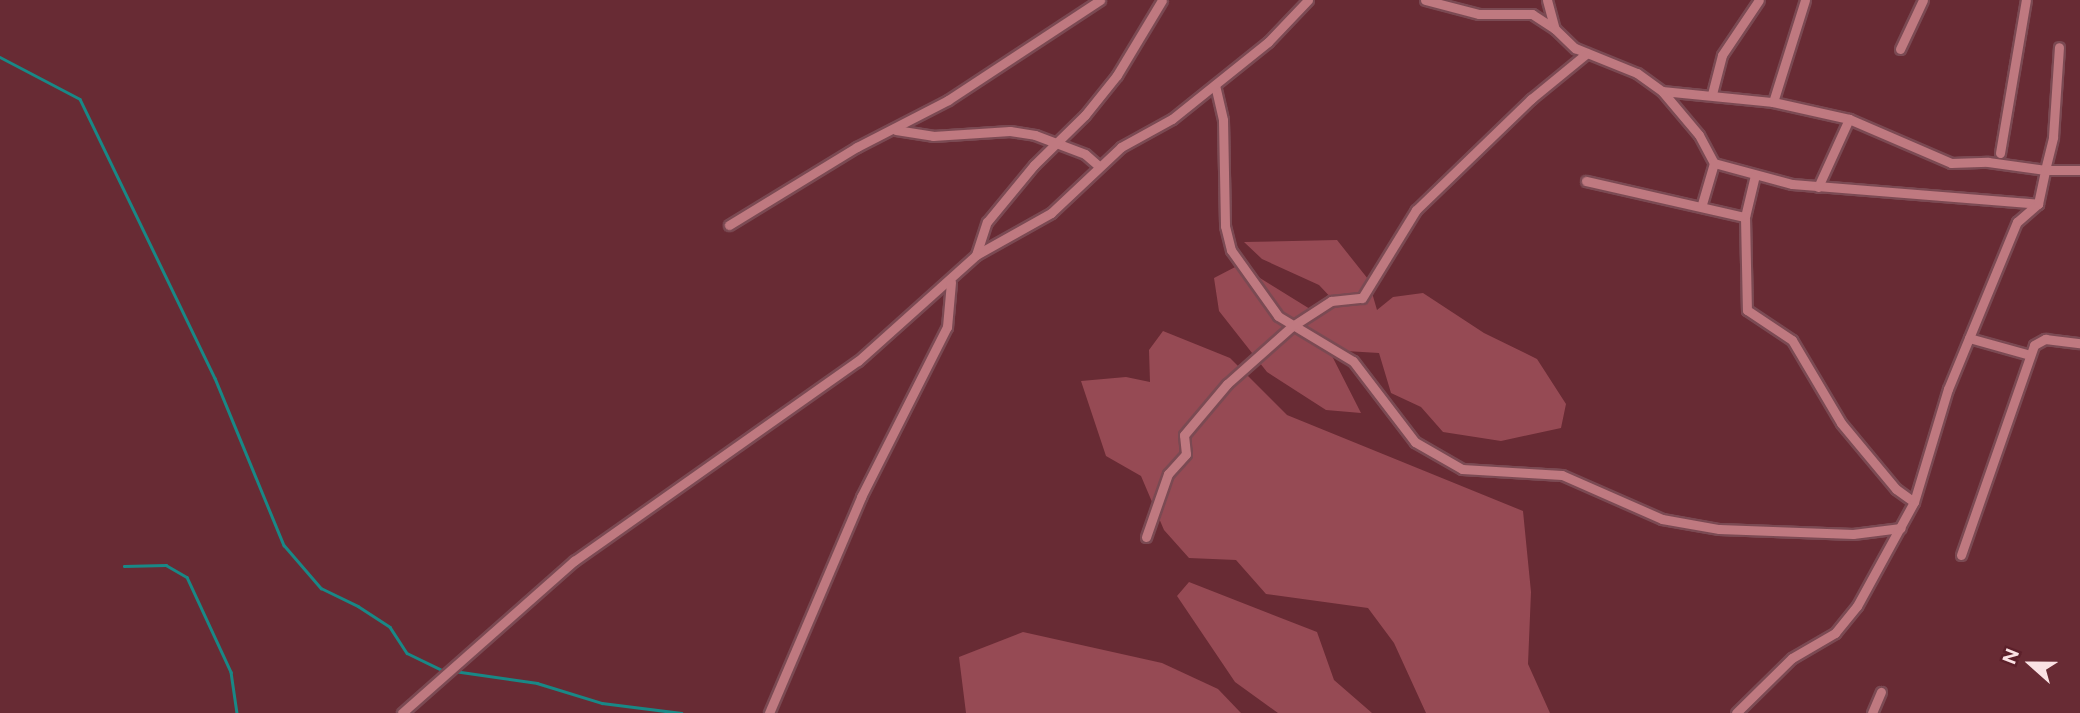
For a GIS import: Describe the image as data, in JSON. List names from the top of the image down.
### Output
{
  "north": "left"
}
